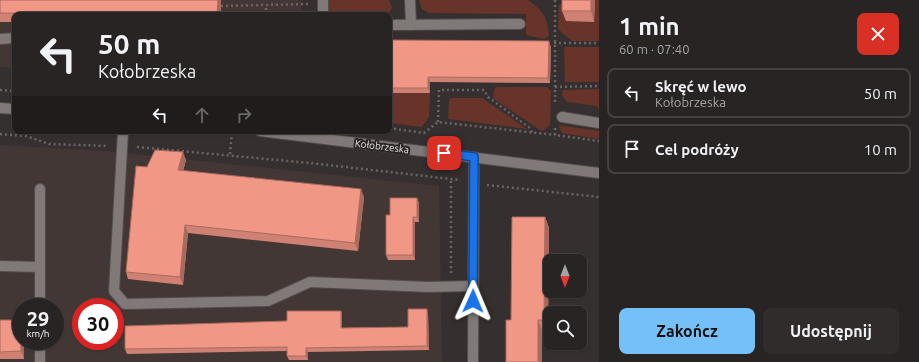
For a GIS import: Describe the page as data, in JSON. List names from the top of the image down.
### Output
{
  "streets": {
    "street": ["Kołobrzeska"]
  },
  "north": "bottom",
  "page": {
    "heading": ["1 min", "60 m · 07:40"],
    "turn": ["50 m", "Kołobrzeska"],
    "list": [
      {
        "name": "Skręć w lewo",
        "note": "Kołobrzeska",
        "value": "50 m"
      },
      {
        "name": "Cel podróży",
        "value": "10 m"
      }
    ],
    "speed": "29 km/h",
    "limit": "30",
    "buttons": ["Zakończ", "Udostępnij"]
  }
}
